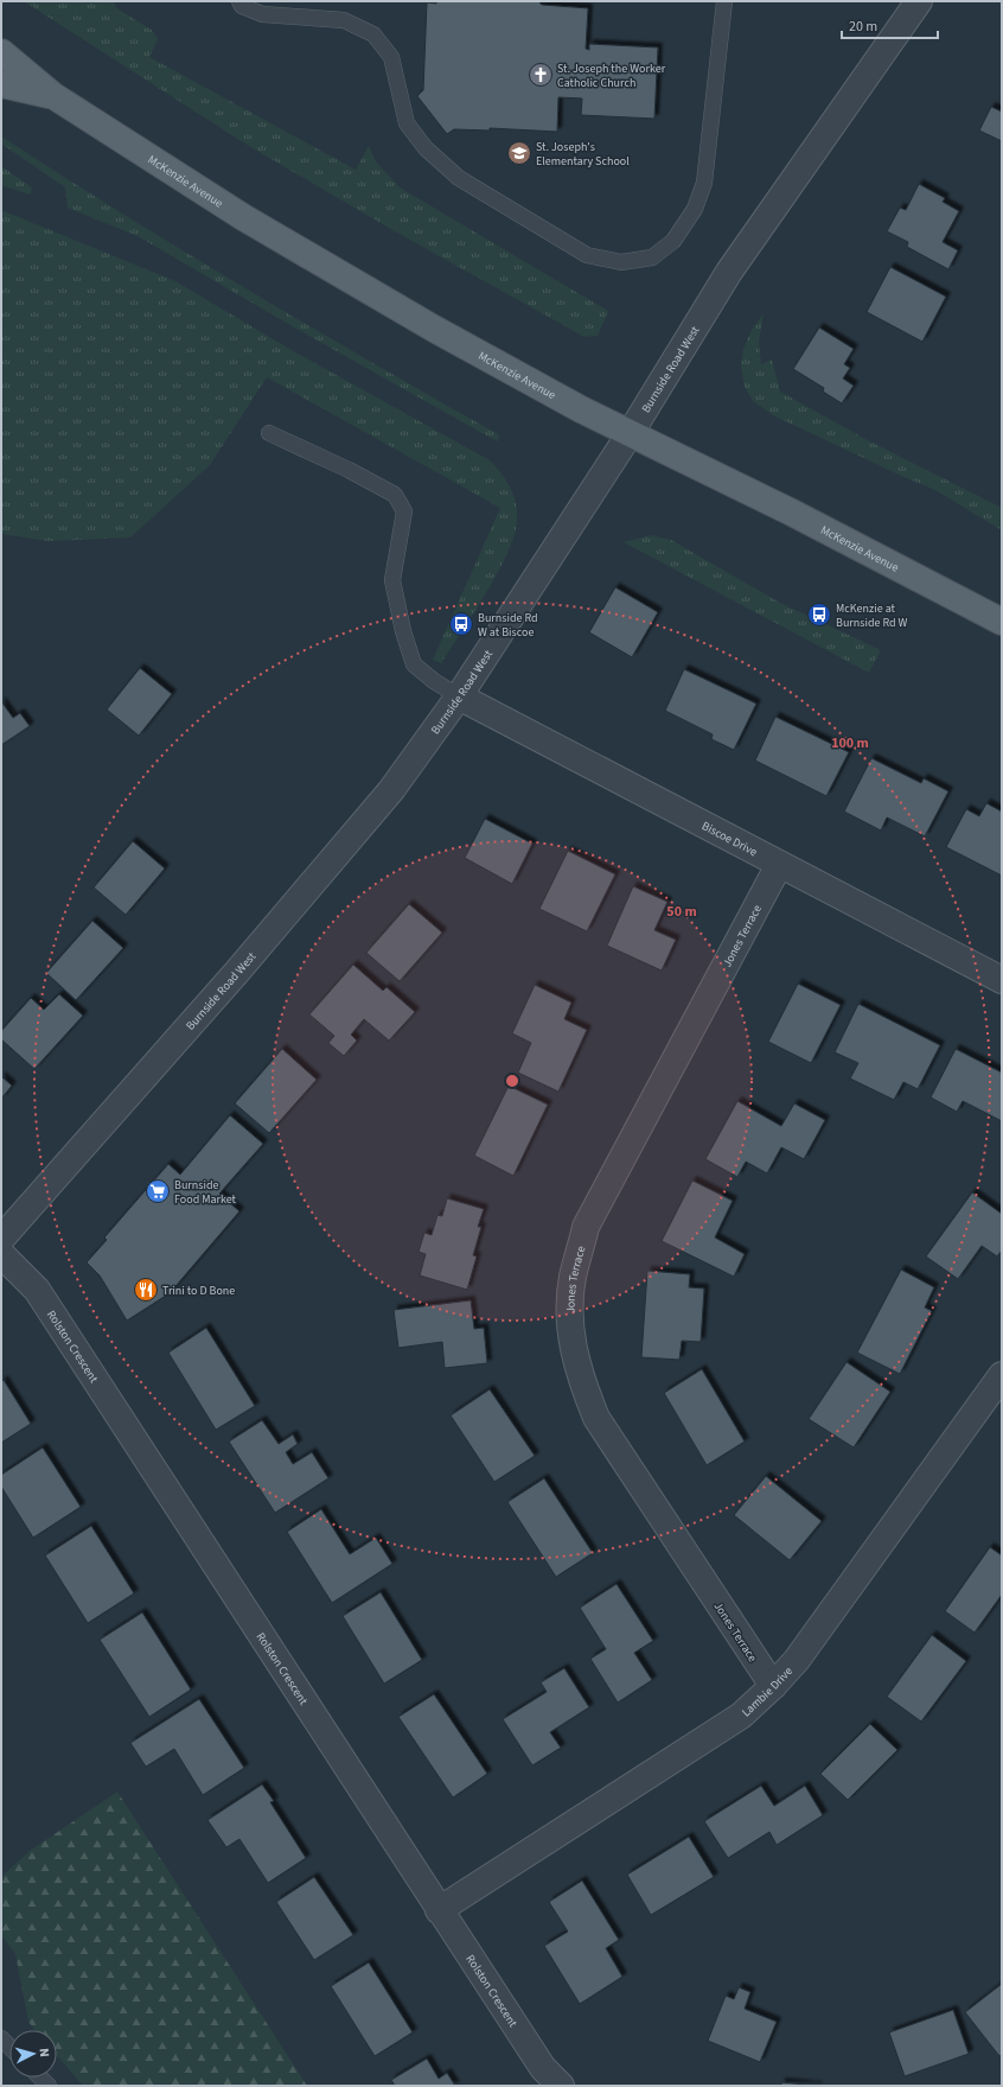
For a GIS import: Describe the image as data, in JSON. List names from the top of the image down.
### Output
{
  "streets": {
    "main road": ["McKenzie Avenue"],
    "street": [
      "Burnside Road West",
      "Biscoe Drive",
      "Jones Terrace",
      "Rolston Crescent",
      "Lambie Drive"
    ]
  },
  "crossings": [
    ["McKenzie Avenue", "Burnside Road West"],
    ["Burnside Road West", "Biscoe Drive"],
    ["Biscoe Drive", "Jones Terrace"],
    ["Jones Terrace", "Lambie Drive"],
    ["Rolston Crescent", "Lambie Drive"]
  ],
  "places": {
    "church": ["St. Joseph the Worker Catholic Church"],
    "school or university": ["St. Joseph's Elementary School"],
    "bus stop": ["McKenzie at Burnside Rd W", "Burnside Rd W at Biscoe"],
    "supermarket": ["Burnside Food Market"],
    "restaurant": ["Trini to D Bone"]
  },
  "scale_bar": "20 m",
  "north": "right",
  "rings": ["100 m", "50 m"]
}
